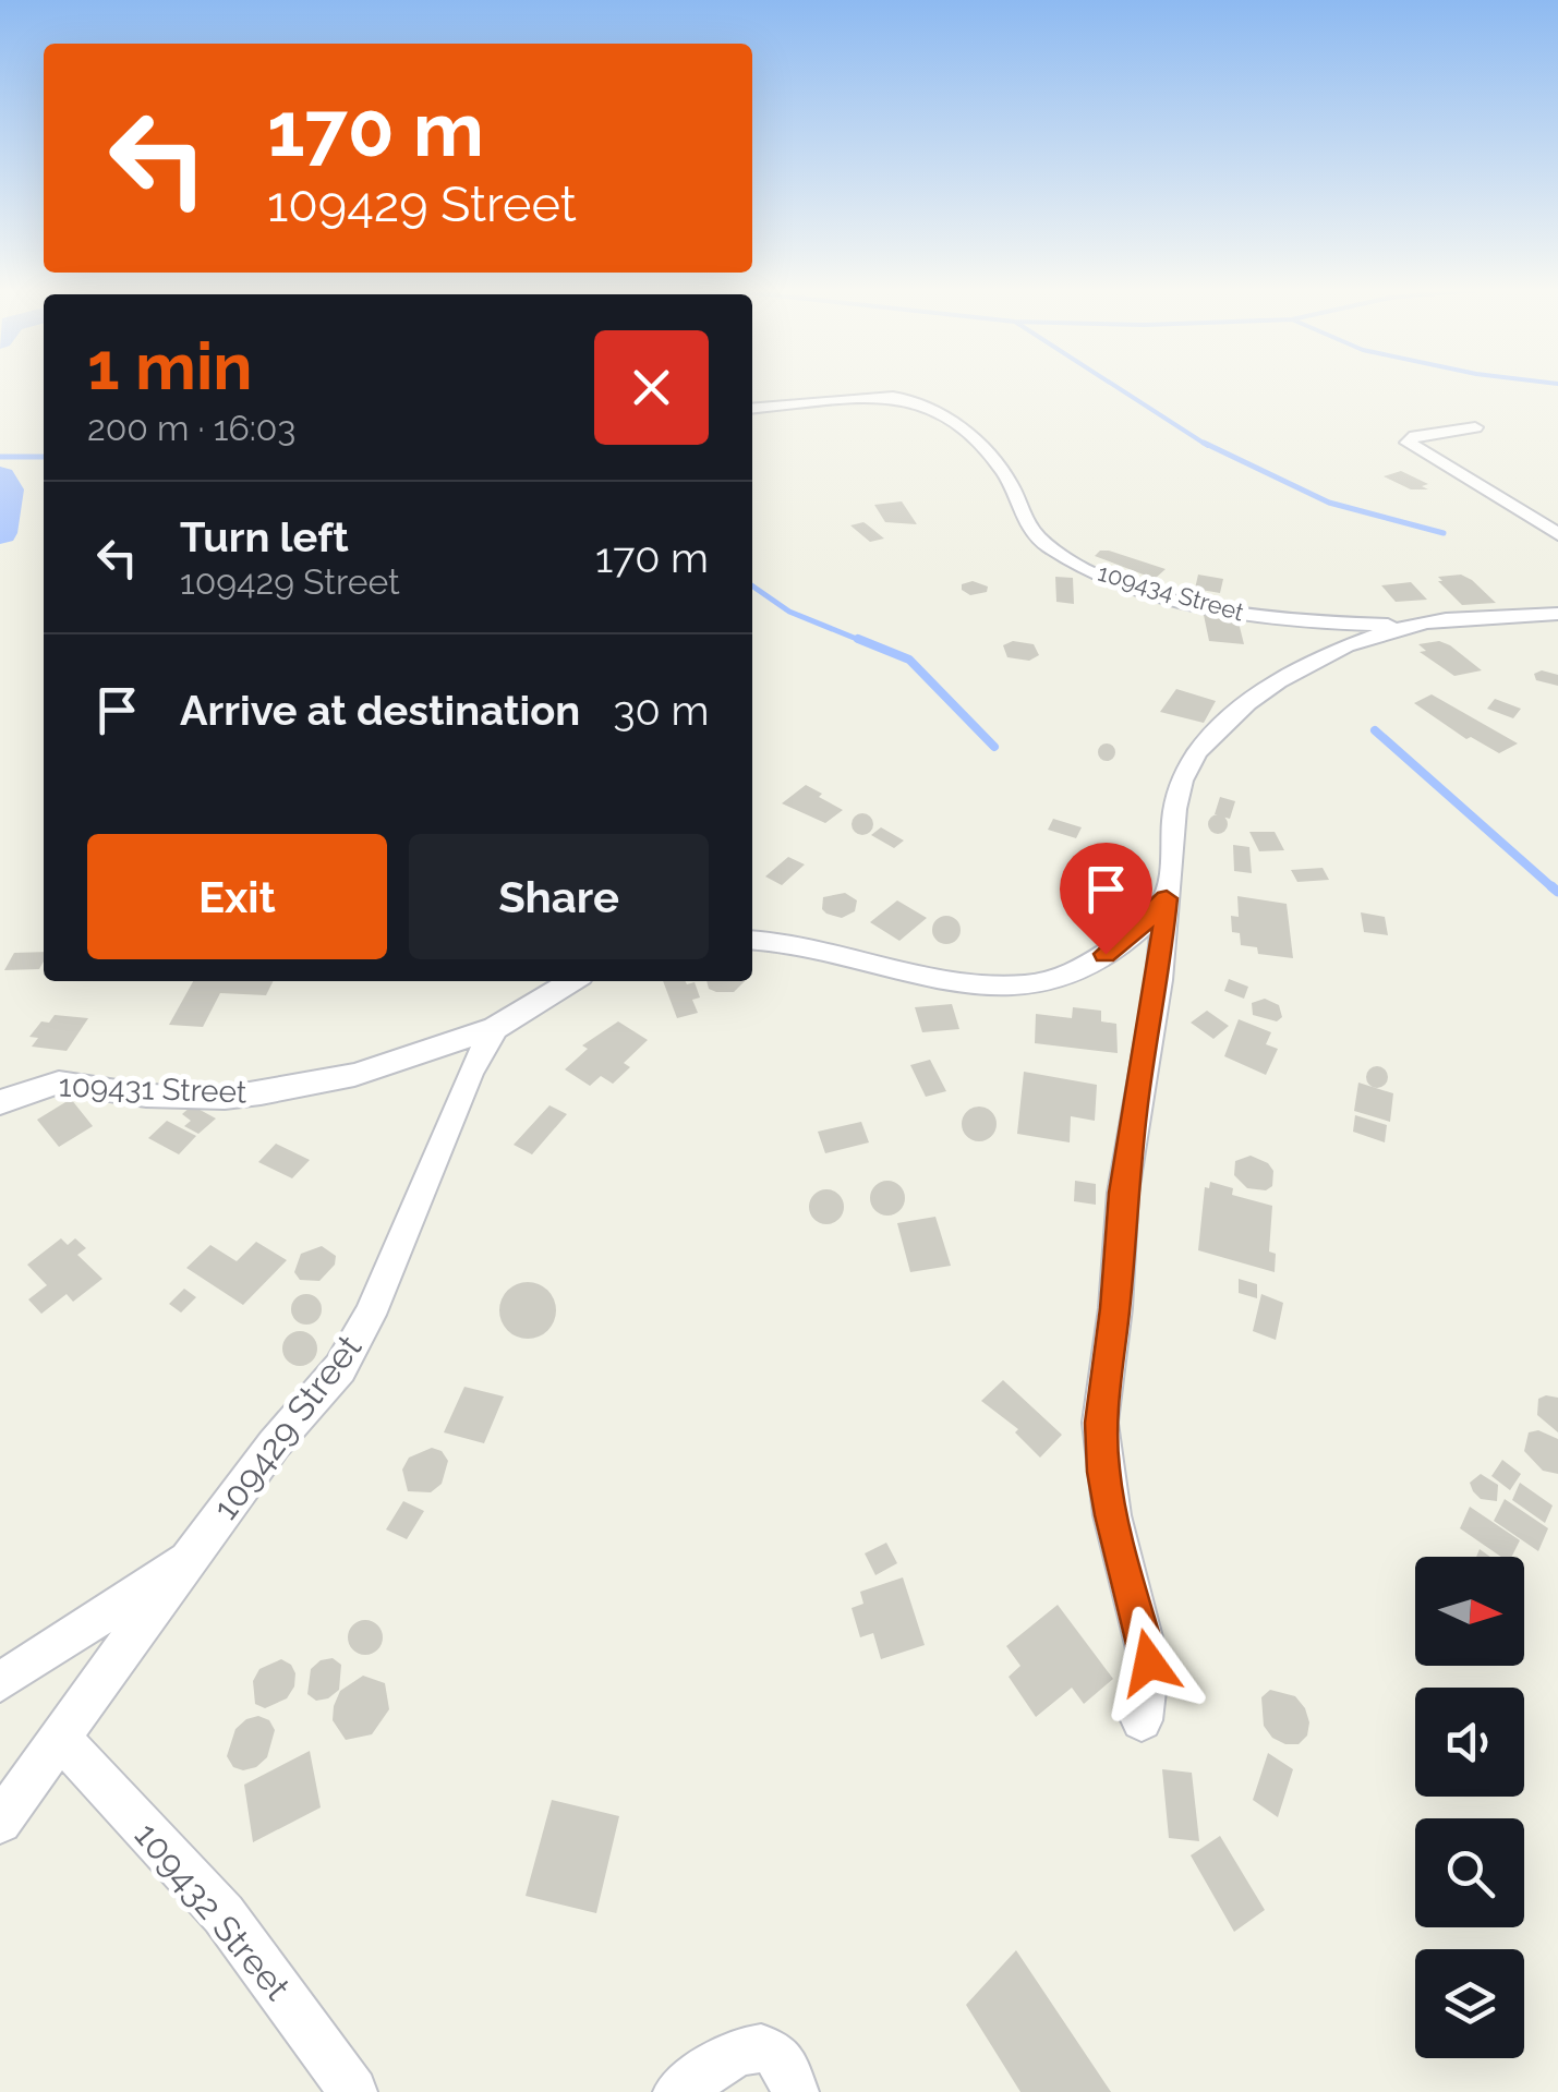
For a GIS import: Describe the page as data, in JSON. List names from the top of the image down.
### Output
{
  "streets": {
    "street": [
      "109434 Street",
      "109431 Street",
      "109429 Street",
      "109432 Street"
    ]
  },
  "crossings": [
    ["109431 Street", "109429 Street"],
    ["109429 Street", "109432 Street"]
  ],
  "north": "right",
  "page": {
    "turn": ["170 m", "109429 Street"],
    "heading": ["1 min", "200 m · 16:03"],
    "list": [
      {
        "name": "Turn left",
        "note": "109429 Street",
        "value": "170 m"
      },
      {
        "name": "Arrive at destination",
        "value": "30 m"
      }
    ],
    "buttons": ["Exit", "Share"]
  }
}
